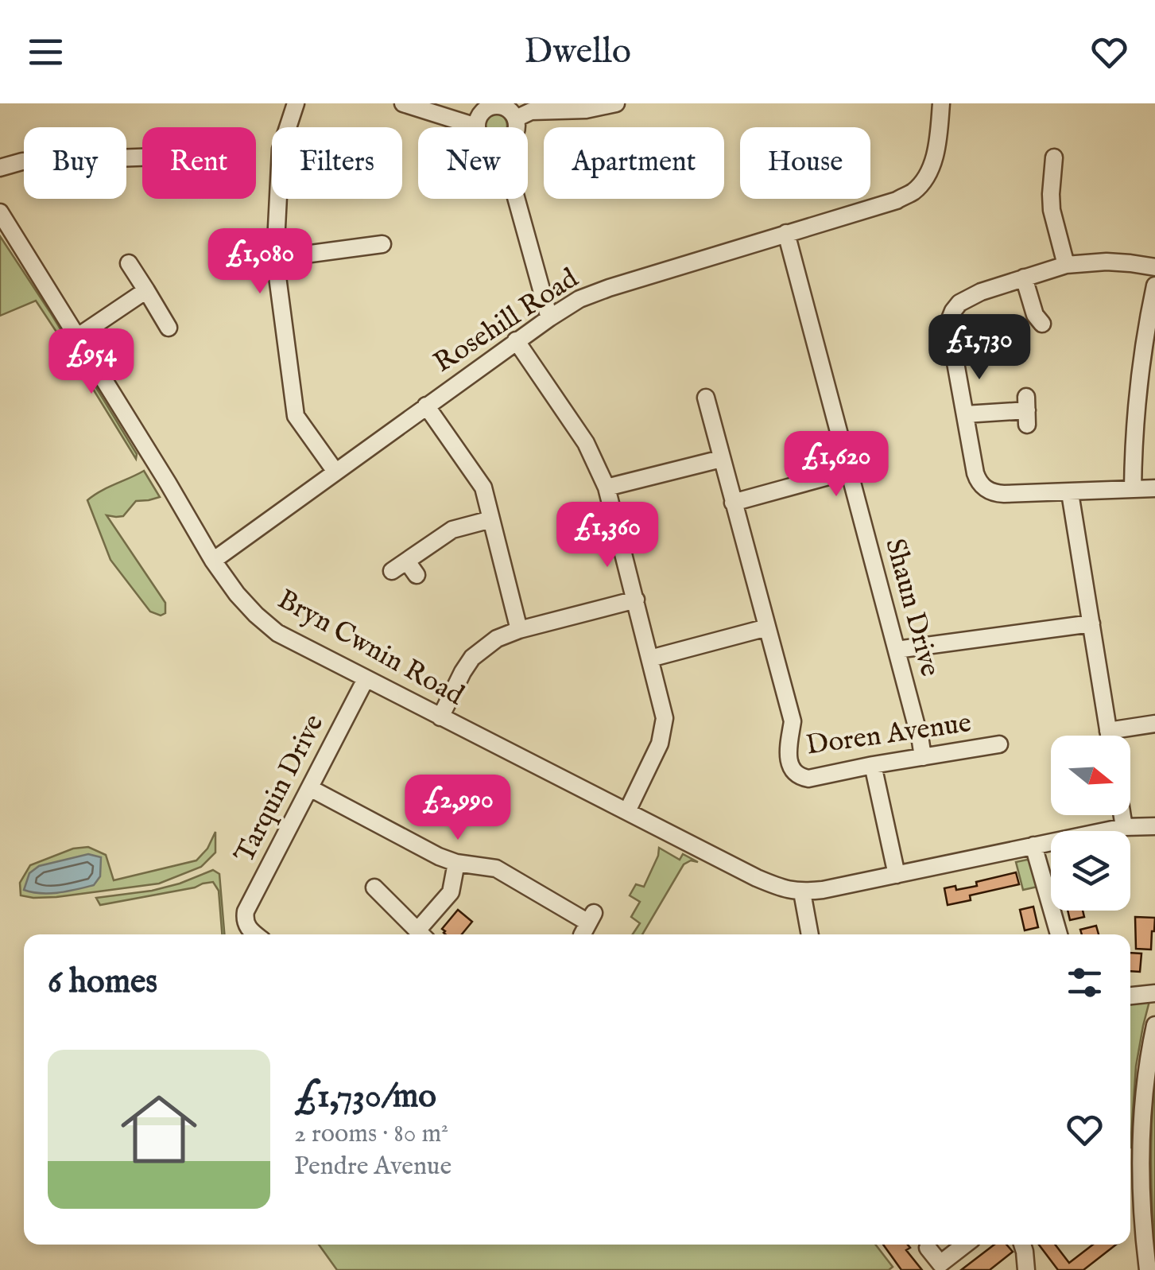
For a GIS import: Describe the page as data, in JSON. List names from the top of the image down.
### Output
{
  "streets": {
    "street": [
      "Rosehill Road",
      "Shaun Drive",
      "Bryn Cwnin Road",
      "Doren Avenue",
      "Tarquin Drive"
    ]
  },
  "crossings": [
    ["Rosehill Road", "Shaun Drive"],
    ["Rosehill Road", "Bryn Cwnin Road"],
    ["Shaun Drive", "Doren Avenue"],
    ["Bryn Cwnin Road", "Tarquin Drive"]
  ],
  "north": "right",
  "page": {
    "header": "Dwello",
    "chip": [
      "Buy",
      "Rent",
      "Filters",
      "New",
      "Apartment",
      "House"
    ],
    "price": [
      "£1,080",
      "£1,730",
      "£954",
      "£1,620",
      "£1,360",
      "£2,990"
    ],
    "heading": "6 homes",
    "list": [
      {
        "name": "£1,730/mo",
        "note": "2 rooms · 80 m² · Pendre Avenue"
      }
    ]
  }
}
